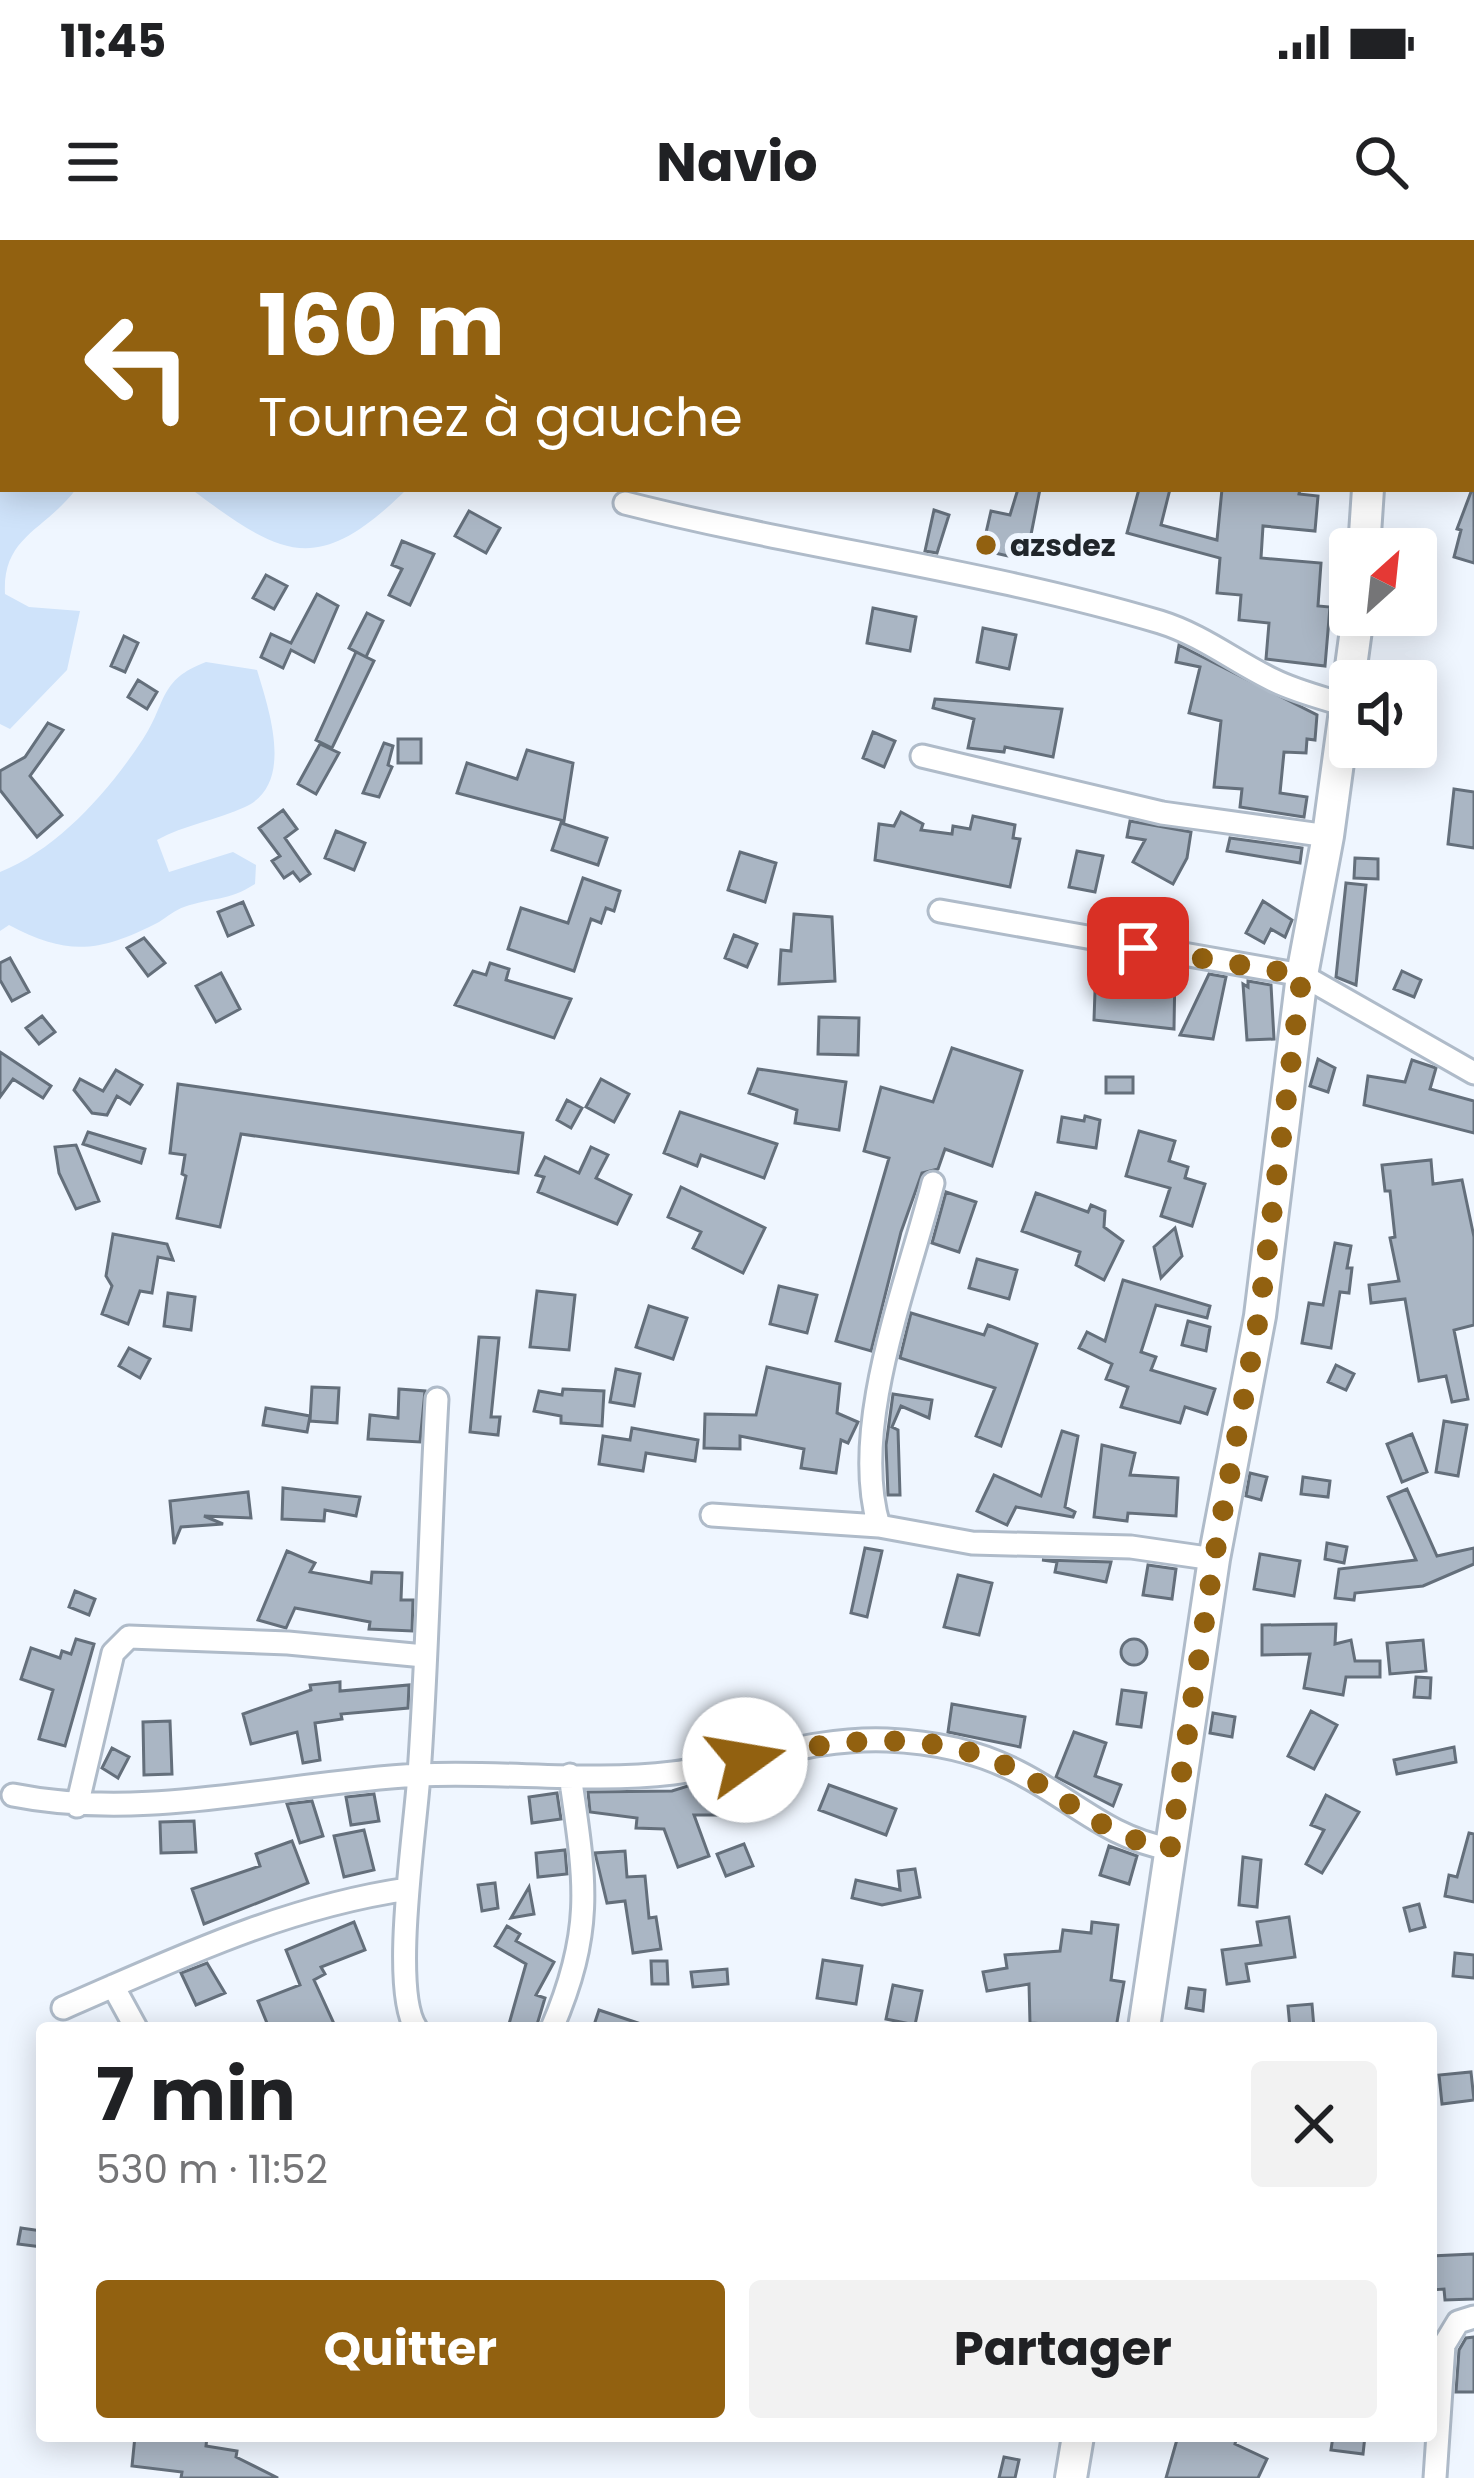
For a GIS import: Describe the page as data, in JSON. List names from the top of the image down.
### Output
{
  "places": ["azsdez"],
  "north": "top right",
  "page": {
    "status": "11:45",
    "header": "Navio",
    "turn": ["160 m", "Tournez à gauche"],
    "heading": ["7 min", "530 m · 11:52"],
    "buttons": ["Quitter", "Partager"]
  }
}
